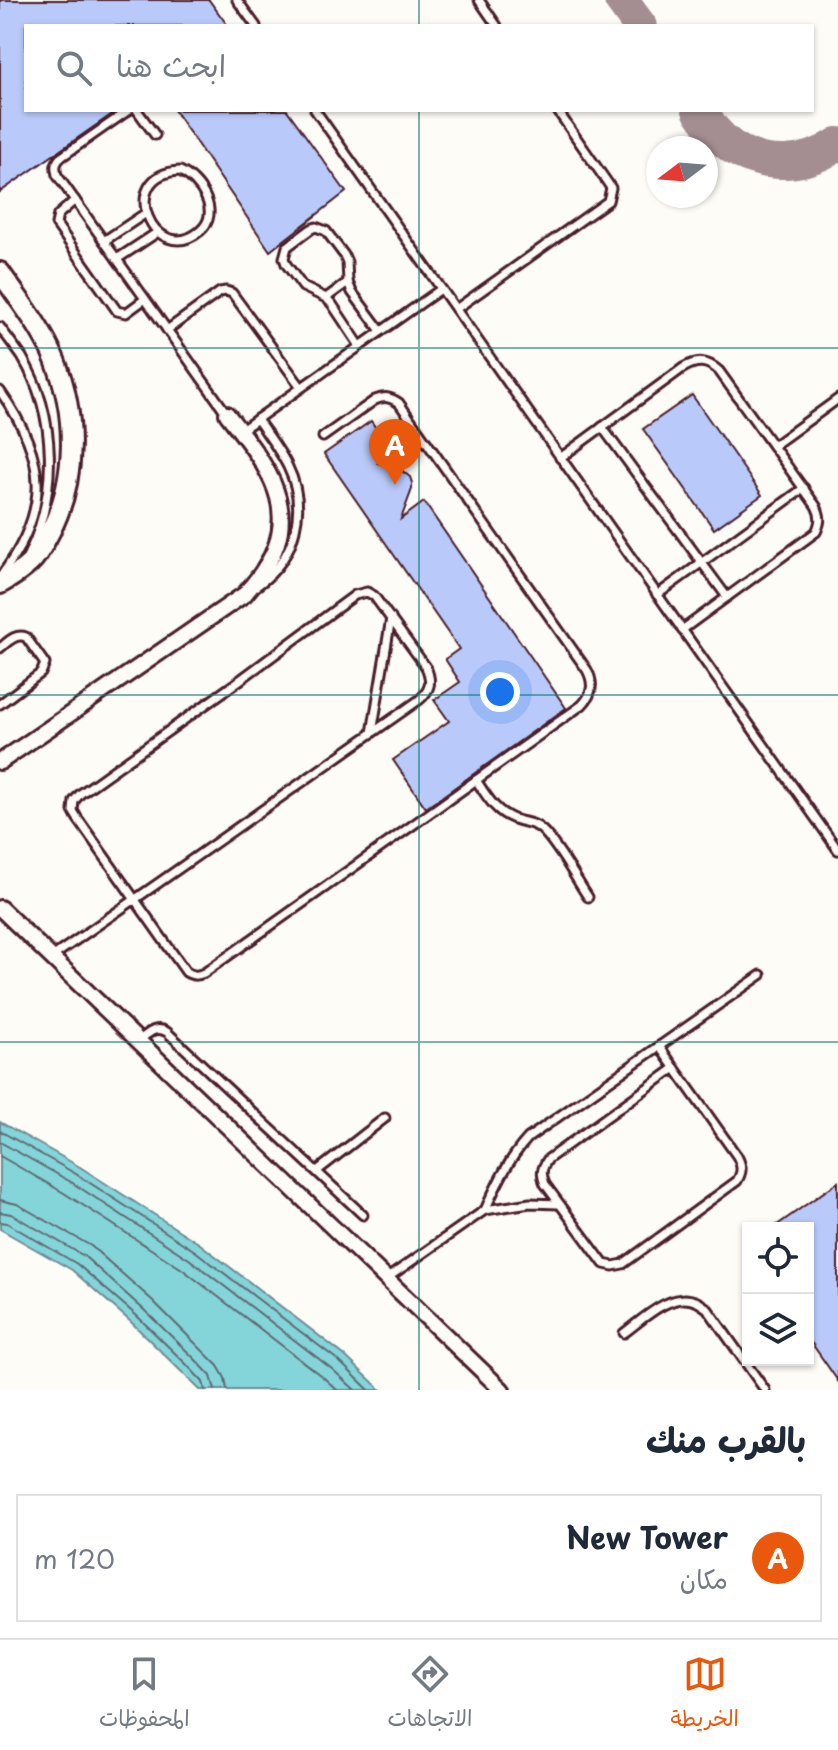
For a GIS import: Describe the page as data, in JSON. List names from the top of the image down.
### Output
{
  "north": "left",
  "page": {
    "search": "ابحث هنا",
    "pins": "A",
    "heading": "بالقرب منك",
    "list": [
      {
        "mark": "A",
        "name": "New Tower",
        "note": "مكان",
        "value": "120 m"
      }
    ],
    "nav": ["الخريطة", "الاتجاهات", "المحفوظات"]
  }
}
